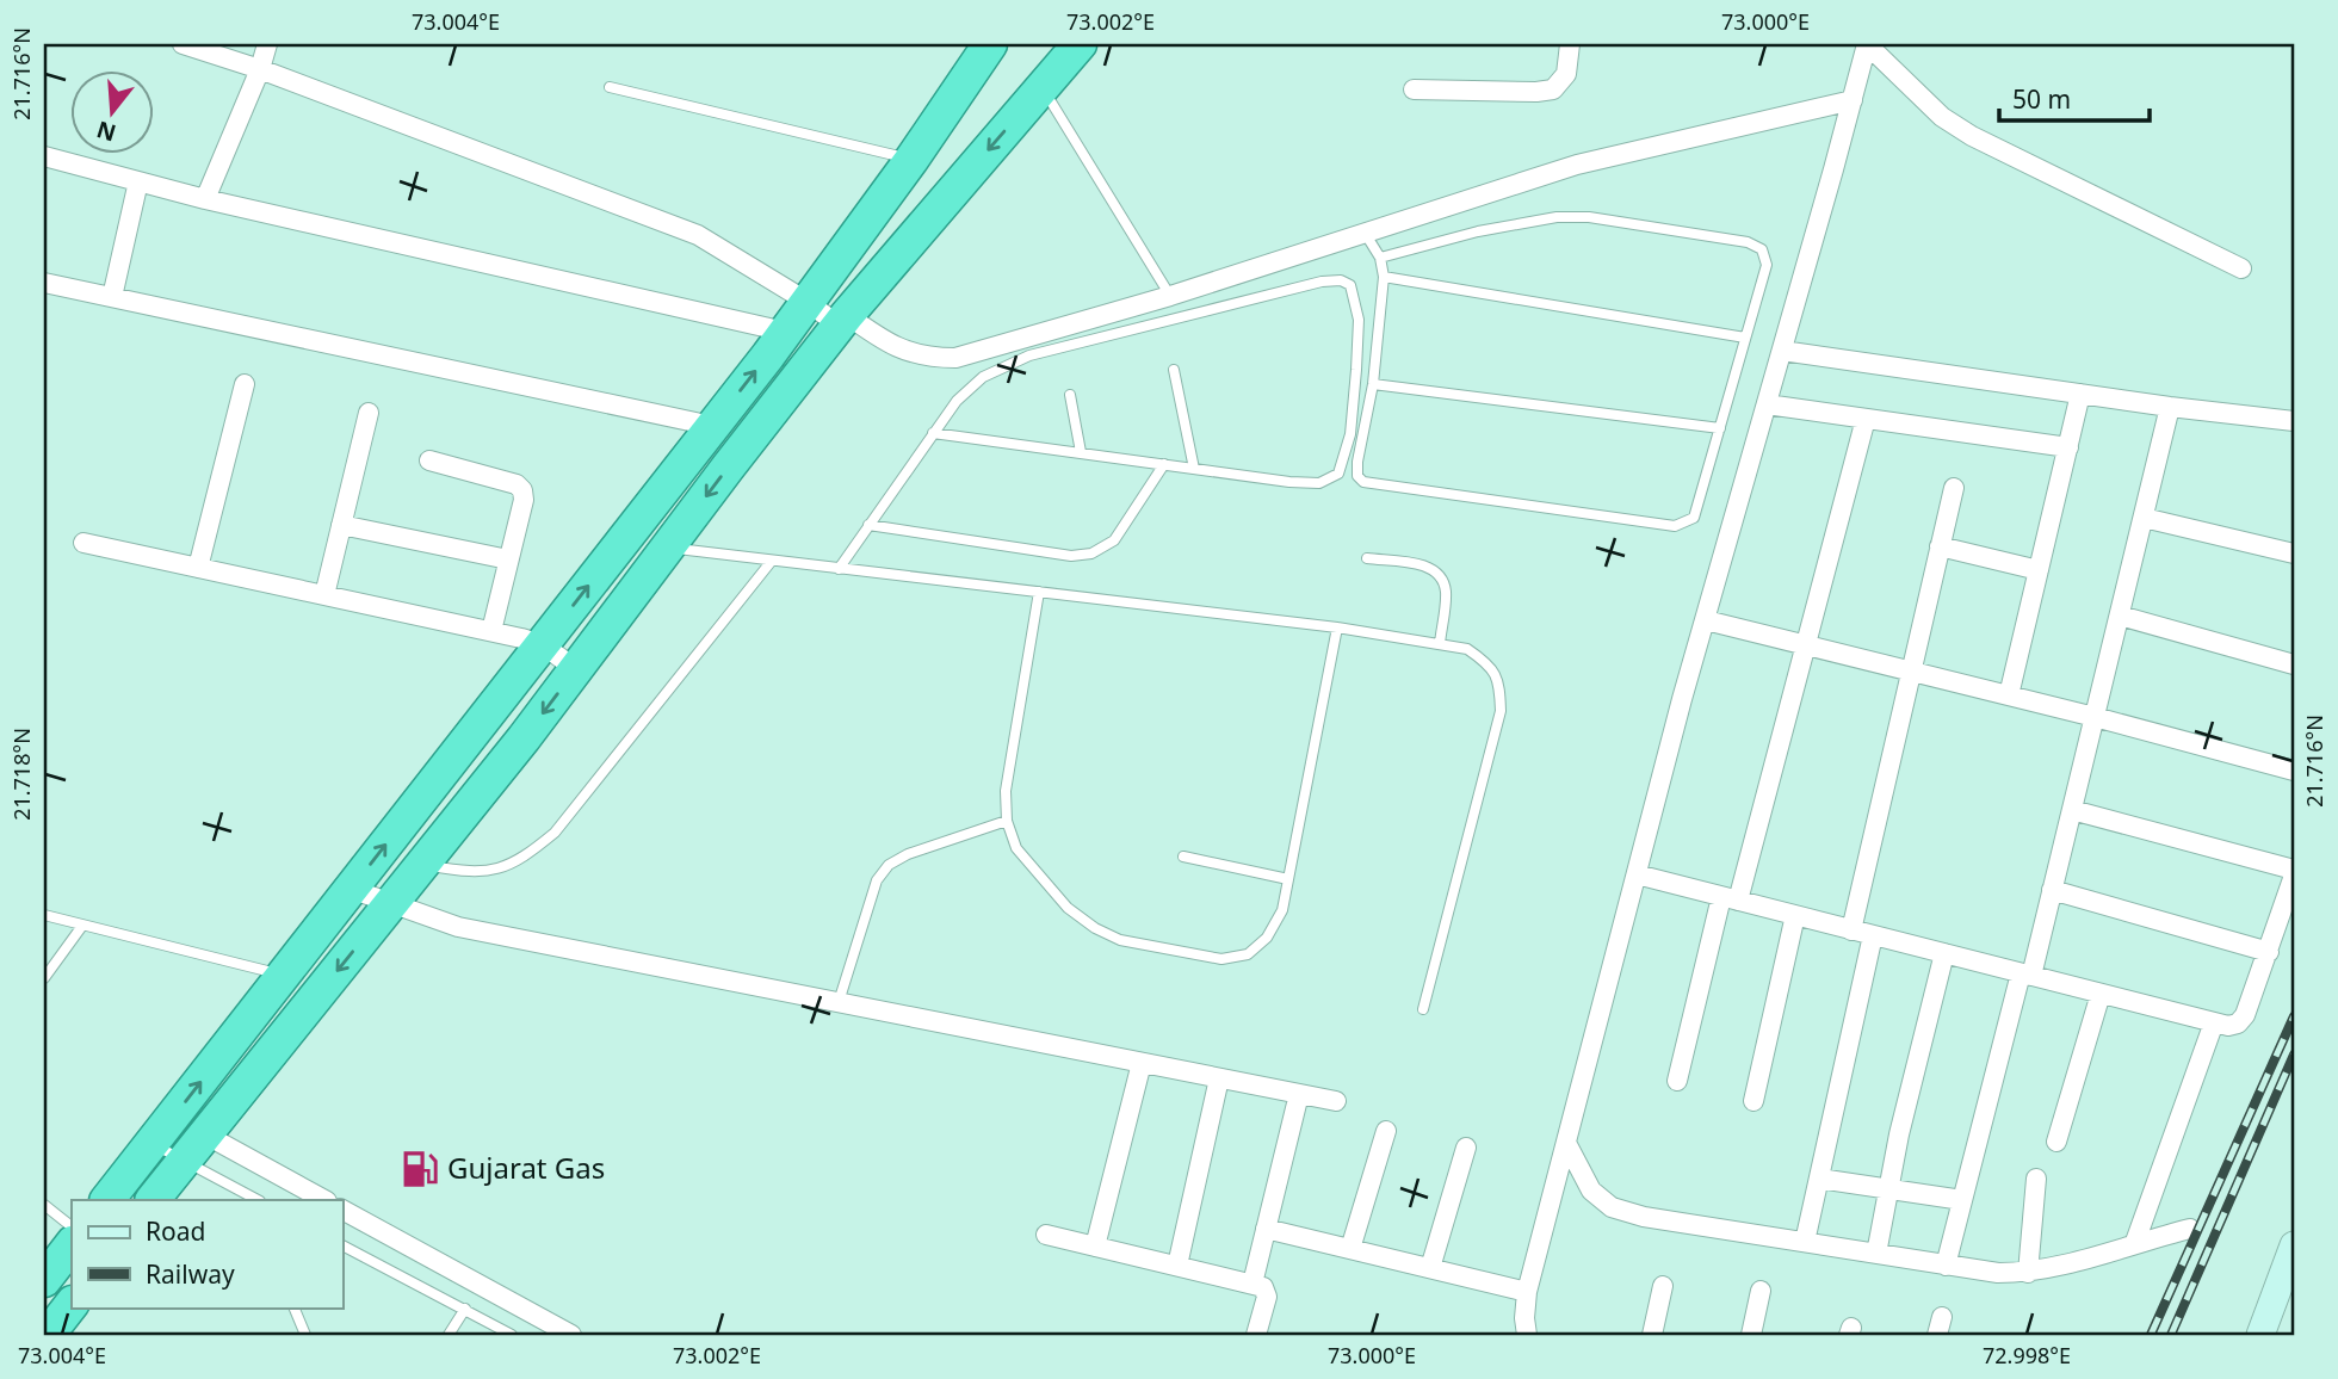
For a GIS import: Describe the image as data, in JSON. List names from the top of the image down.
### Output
{
  "places": {
    "fuel station": ["Gujarat Gas"]
  },
  "legend": ["Road", "Railway"],
  "scale_bar": "50 m",
  "north": "bottom",
  "coordinates": [
    "73.004°E",
    "73.002°E",
    "73.000°E",
    "21.716°N",
    "21.718°N",
    "72.998°E"
  ]
}
